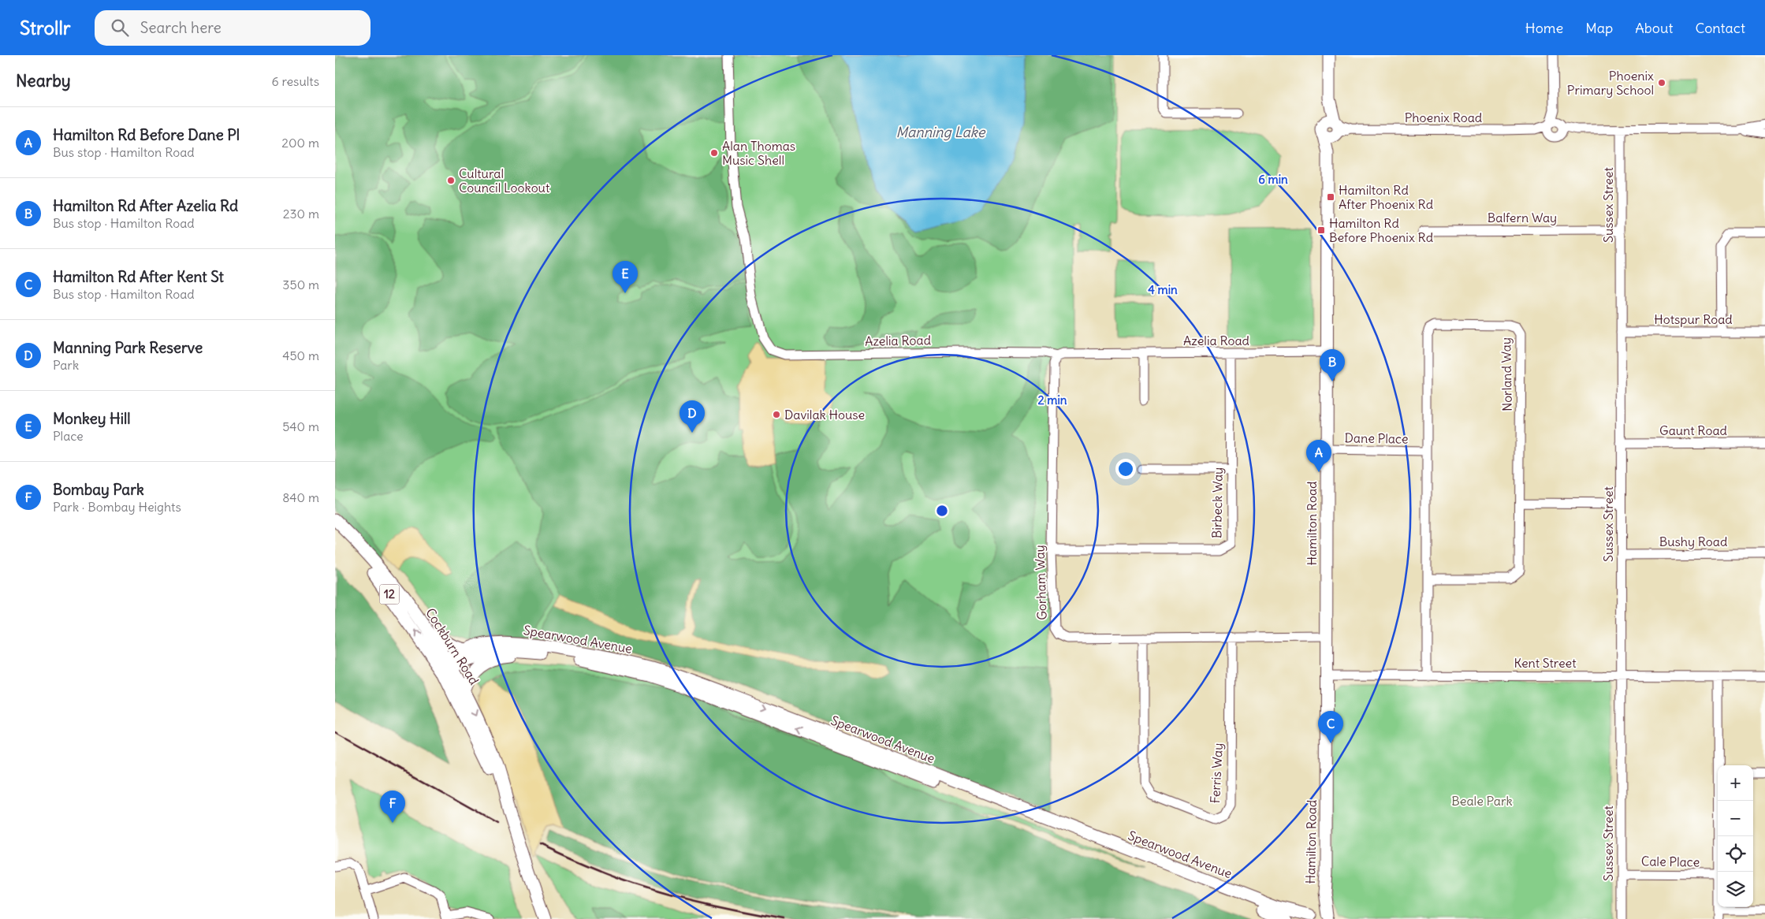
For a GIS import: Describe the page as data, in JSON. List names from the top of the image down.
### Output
{
  "streets": {
    "main road": [
      "Hamilton Road",
      "12",
      "Spearwood Avenue",
      "Cockburn Road"
    ],
    "street": [
      "Phoenix Road",
      "Sussex Street",
      "Balfern Way",
      "Hotspur Road",
      "Azelia Road",
      "Norland Way",
      "Gaunt Road",
      "Dane Place",
      "Birbeck Way",
      "Bushy Road",
      "Gorham Way",
      "Kent Street",
      "Ferris Way",
      "Cale Place"
    ]
  },
  "crossings": [
    ["Phoenix Road", "Hamilton Road"],
    ["Sussex Street", "Balfern Way"],
    ["Sussex Street", "Hotspur Road"],
    ["Sussex Street", "Gaunt Road"],
    ["Sussex Street", "Bushy Road"],
    ["Sussex Street", "Kent Street"],
    ["Sussex Street", "Cale Place"],
    ["Azelia Road", "Birbeck Way"],
    ["Azelia Road", "Hamilton Road"],
    ["Azelia Road", "Gorham Way"],
    ["Norland Way", "Dane Place"],
    ["Norland Way", "Kent Street"],
    ["Dane Place", "Hamilton Road"],
    ["Birbeck Way", "Gorham Way"],
    ["Hamilton Road", "Gorham Way"],
    ["Hamilton Road", "Spearwood Avenue"],
    ["Hamilton Road", "Kent Street"],
    ["Gorham Way", "Ferris Way"],
    ["Spearwood Avenue", "Cockburn Road"]
  ],
  "water": ["Manning Lake"],
  "parks": ["Beale Park"],
  "places": {
    "other": [
      "Phoenix Primary School",
      "Alan Thomas Music Shell",
      "Cultural Council Lookout",
      "Davilak House"
    ],
    "transit": ["Hamilton Rd After Phoenix Rd", "Hamilton Rd Before Phoenix Rd"]
  },
  "page": {
    "header": "Strollr",
    "search": "Search here",
    "nav": [
      "Home",
      "Map",
      "About",
      "Contact"
    ],
    "heading": ["Nearby", "6 results"],
    "list": [
      {
        "mark": "A",
        "name": "Hamilton Rd Before Dane Pl",
        "note": "Bus stop · Hamilton Road",
        "value": "200 m"
      },
      {
        "mark": "B",
        "name": "Hamilton Rd After Azelia Rd",
        "note": "Bus stop · Hamilton Road",
        "value": "230 m"
      },
      {
        "mark": "C",
        "name": "Hamilton Rd After Kent St",
        "note": "Bus stop · Hamilton Road",
        "value": "350 m"
      },
      {
        "mark": "D",
        "name": "Manning Park Reserve",
        "note": "Park",
        "value": "450 m"
      },
      {
        "mark": "E",
        "name": "Monkey Hill",
        "note": "Place",
        "value": "540 m"
      },
      {
        "mark": "F",
        "name": "Bombay Park",
        "note": "Park · Bombay Heights",
        "value": "840 m"
      }
    ],
    "pins": [
      "E",
      "B",
      "D",
      "A",
      "C",
      "F"
    ],
    "map_buttons": ["+", "−"]
  },
  "rings": ["6 min", "4 min", "2 min"]
}
